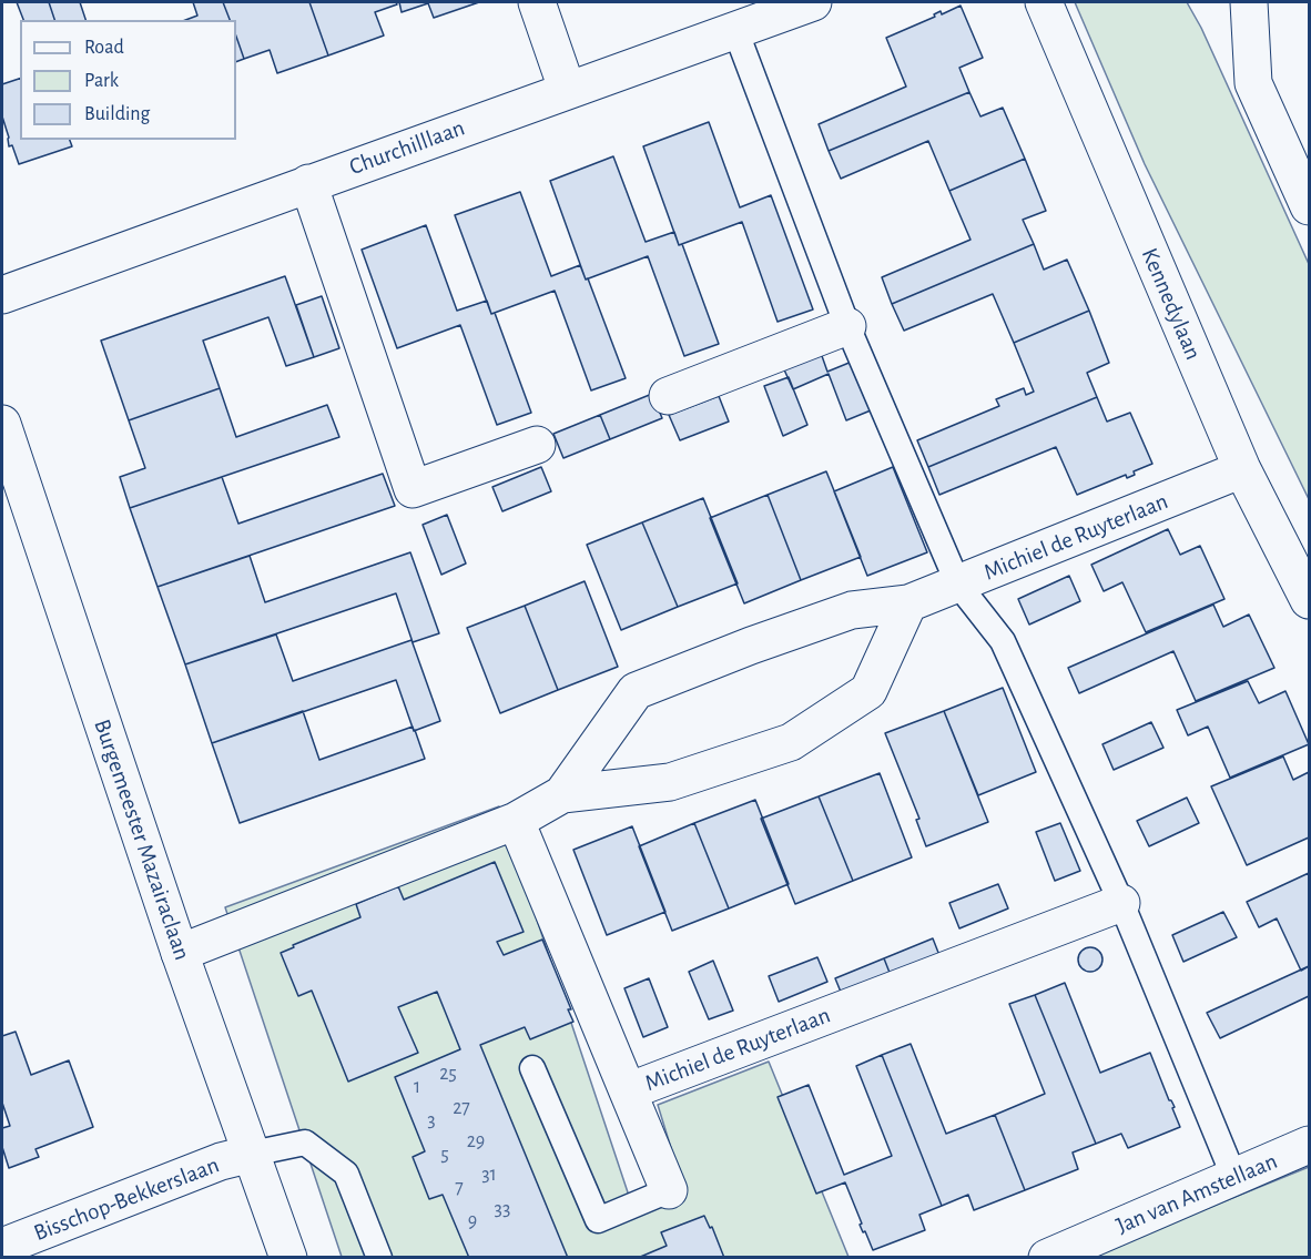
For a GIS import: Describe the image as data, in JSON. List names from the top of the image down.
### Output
{
  "streets": {
    "street": [
      "Churchilllaan",
      "Kennedylaan",
      "Michiel de Ruyterlaan",
      "Burgemeester Mazairaclaan",
      "Jan van Amstellaan",
      "Bisschop-Bekkerslaan"
    ]
  },
  "crossings": [
    ["Kennedylaan", "Michiel de Ruyterlaan"],
    ["Michiel de Ruyterlaan", "Burgemeester Mazairaclaan"],
    ["Burgemeester Mazairaclaan", "Bisschop-Bekkerslaan"]
  ],
  "house_numbers": [
    "25",
    "1",
    "27",
    "3",
    "29",
    "5",
    "31",
    "7",
    "33",
    "9"
  ],
  "legend": ["Road", "Park", "Building"]
}
